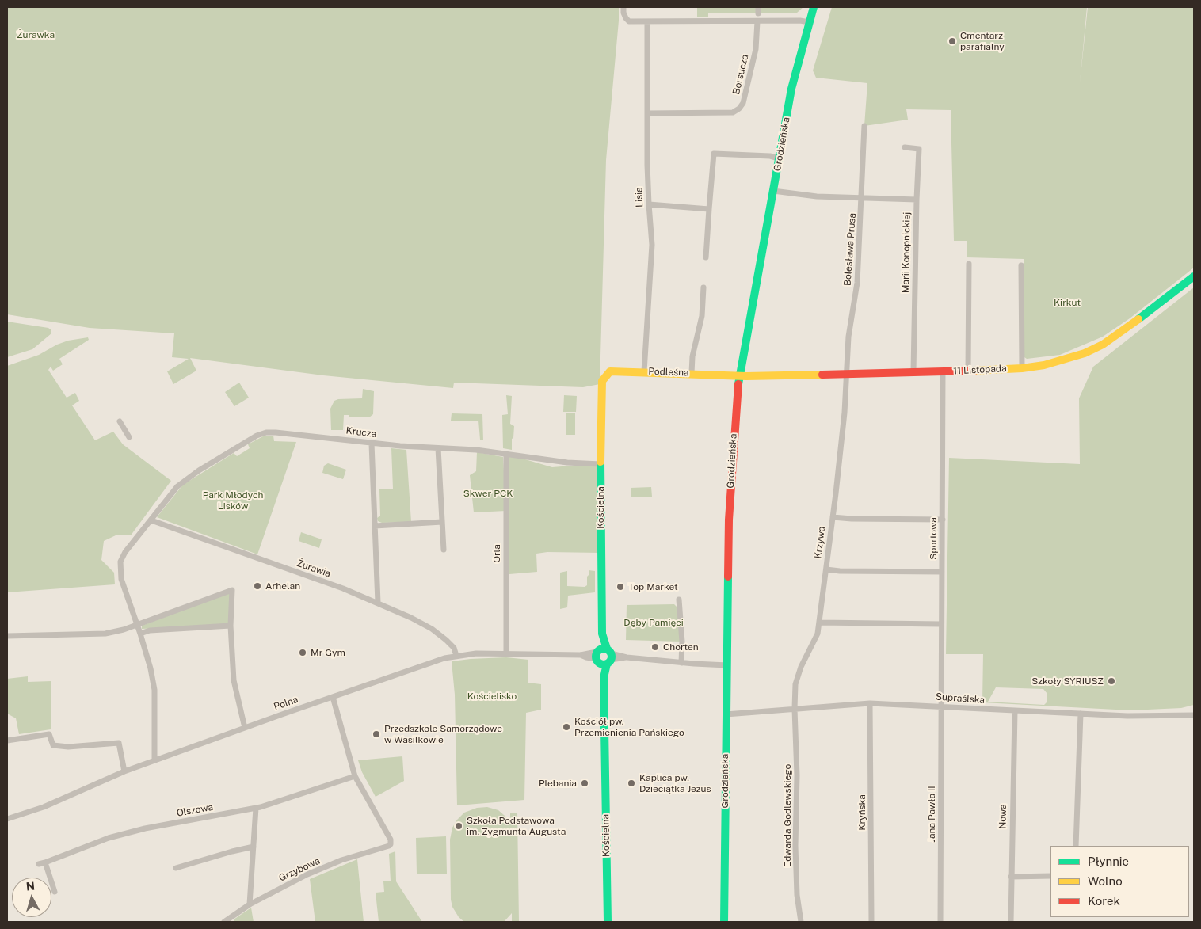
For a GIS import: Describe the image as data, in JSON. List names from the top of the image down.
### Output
{
  "streets": {
    "street": [
      "Borsucza",
      "Grodzieńska",
      "Lisia",
      "Bolesława Prusa",
      "Marii Konopnickiej",
      "11 Listopada",
      "Podleśna",
      "Krucza",
      "Kościelna",
      "Sportowa",
      "Krzywa",
      "Orla",
      "Żurawia",
      "Supraślska",
      "Polna",
      "Olszowa",
      "Kryńska",
      "Jana Pawła II",
      "Edwarda Godlewskiego",
      "Nowa",
      "Grzybowa"
    ]
  },
  "crossings": [
    ["Borsucza", "Lisia"],
    ["Grodzieńska", "11 Listopada"],
    ["Grodzieńska", "Podleśna"],
    ["Grodzieńska", "Supraślska"],
    ["Grodzieńska", "Polna"],
    ["Lisia", "Podleśna"],
    ["Bolesława Prusa", "11 Listopada"],
    ["Bolesława Prusa", "Krzywa"],
    ["Marii Konopnickiej", "11 Listopada"],
    ["11 Listopada", "Podleśna"],
    ["11 Listopada", "Sportowa"],
    ["11 Listopada", "Krzywa"],
    ["Podleśna", "Kościelna"],
    ["Krucza", "Kościelna"],
    ["Krucza", "Orla"],
    ["Krucza", "Żurawia"],
    ["Krucza", "Polna"],
    ["Kościelna", "Polna"],
    ["Sportowa", "Supraślska"],
    ["Sportowa", "Jana Pawła II"],
    ["Krzywa", "Supraślska"],
    ["Krzywa", "Edwarda Godlewskiego"],
    ["Orla", "Polna"],
    ["Żurawia", "Polna"],
    ["Supraślska", "Kryńska"],
    ["Supraślska", "Jana Pawła II"],
    ["Supraślska", "Edwarda Godlewskiego"],
    ["Supraślska", "Nowa"],
    ["Olszowa", "Grzybowa"]
  ],
  "parks": [
    "Żurawka",
    "Kirkut",
    "Skwer PCK",
    "Park Młodych Lisków",
    "Dęby Pamięci",
    "Kościelisko"
  ],
  "places": [
    "Cmentarz parafialny",
    "Arhelan",
    "Top Market",
    "Chorten",
    "Mr Gym",
    "Szkoły SYRIUSZ",
    "Kościół pw. Przemienienia Pańskiego",
    "Przedszkole Samorządowe w Wasilkowie",
    "Plebania",
    "Kaplica pw. Dzieciątka Jezus",
    "Szkoła Podstawowa im. Zygmunta Augusta"
  ],
  "legend": ["Płynnie", "Wolno", "Korek"],
  "north": "top"
}
